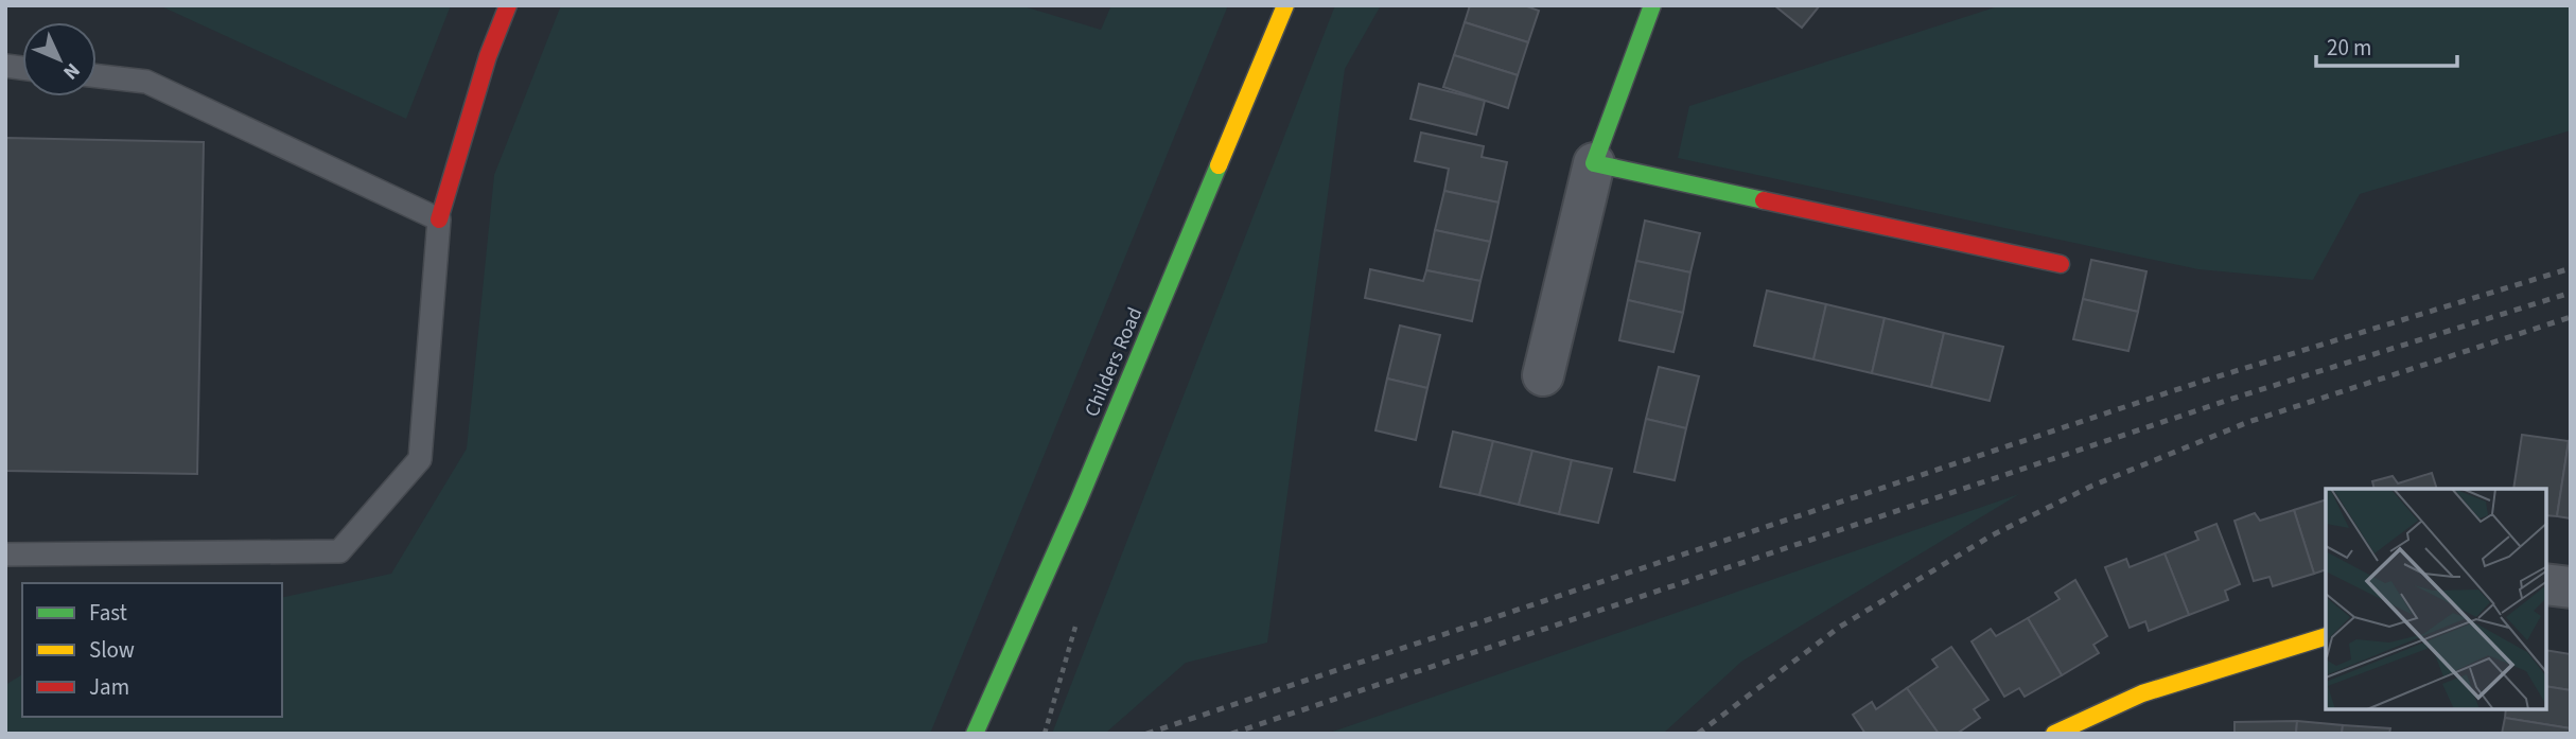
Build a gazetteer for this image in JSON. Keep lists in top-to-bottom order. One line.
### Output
{"streets":{"street":["Childers Road"]},"legend":["Fast","Slow","Jam"],"scale_bar":"20 m","north":"bottom right"}
